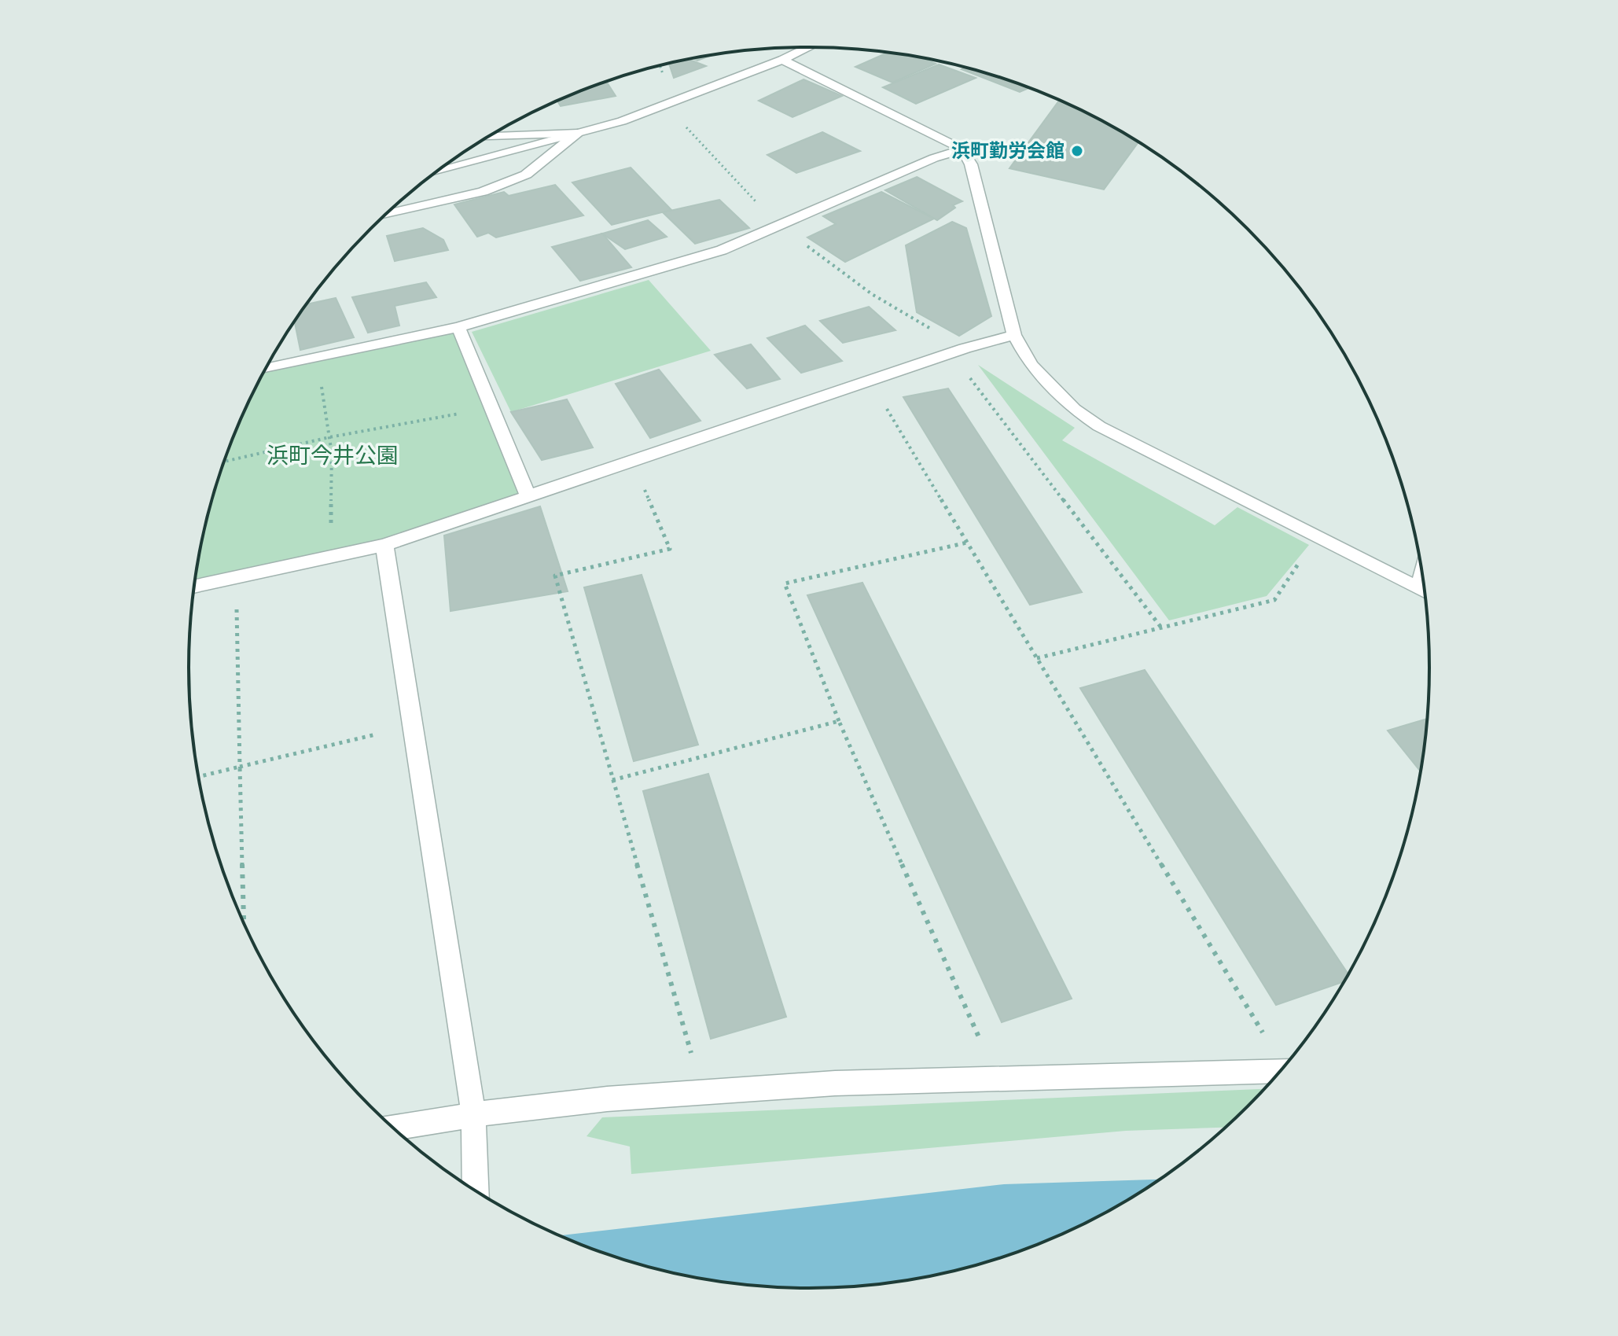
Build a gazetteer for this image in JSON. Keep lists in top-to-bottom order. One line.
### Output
{"parks":["浜町今井公園"],"places":["浜町勤労会館"]}
